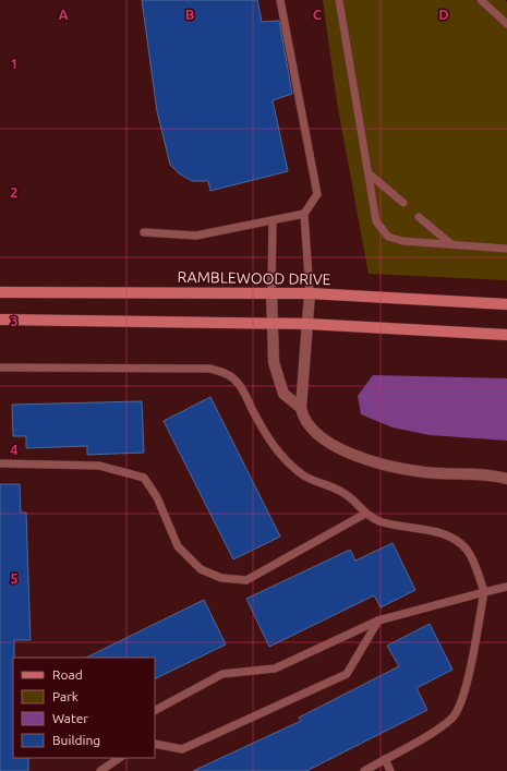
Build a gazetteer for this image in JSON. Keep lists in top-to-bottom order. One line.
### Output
{"streets":{"street":["RAMBLEWOOD DRIVE"]},"legend":["Road","Park","Water","Building"],"grid":{"columns":["A","B","C","D"],"rows":["1","2","3","4","5"]}}
